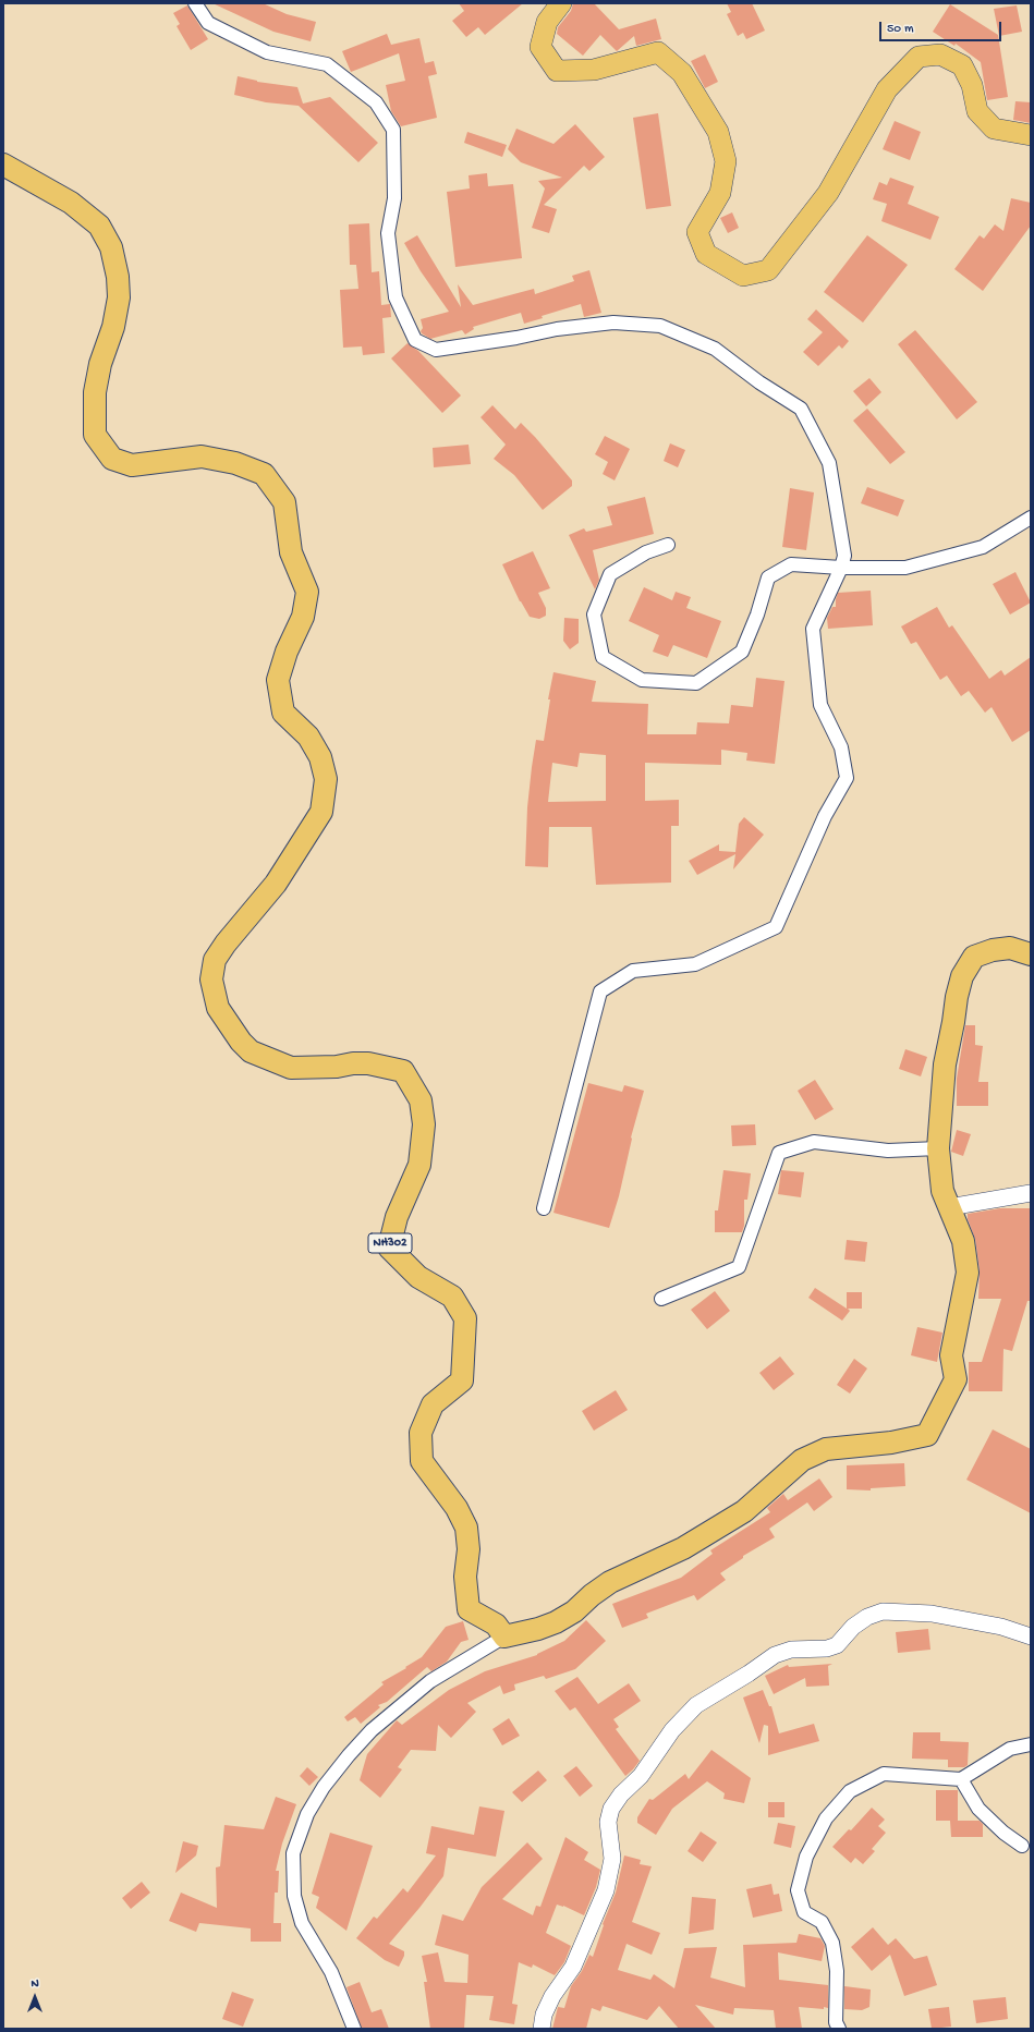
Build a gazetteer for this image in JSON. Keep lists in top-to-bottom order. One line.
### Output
{"streets":{"highway":["NH302"]},"scale_bar":"50 m","north":"top"}
